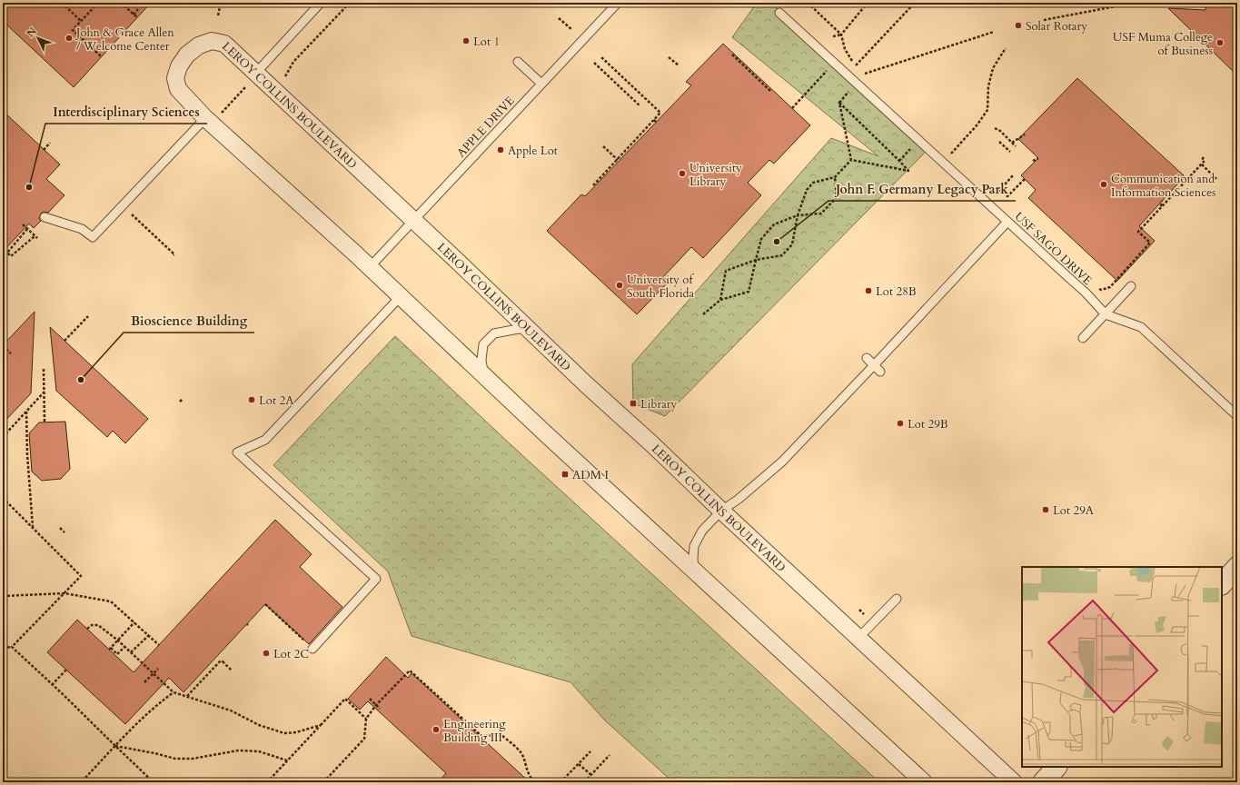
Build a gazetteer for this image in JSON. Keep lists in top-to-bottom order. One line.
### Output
{"streets":{"street":["LEROY COLLINS BOULEVARD"],"lane":["APPLE DRIVE","USF SAGO DRIVE"]},"crossings":[["LEROY COLLINS BOULEVARD","APPLE DRIVE"]],"places":{"other":["Solar Rotary","John & Grace Allen / Welcome Center","Lot 1","USF Muma College of Business","Apple Lot","University Library","Communication and Information Sciences","Interdisciplinary Sciences","John F. Germany Legacy Park","University of South Florida","Lot 28B","Bioscience Building","Lot 2A","Lot 29B","Lot 29A","Lot 2C","Engineering Building III"],"transit":["Library","ADM I"]},"north":"top left"}
